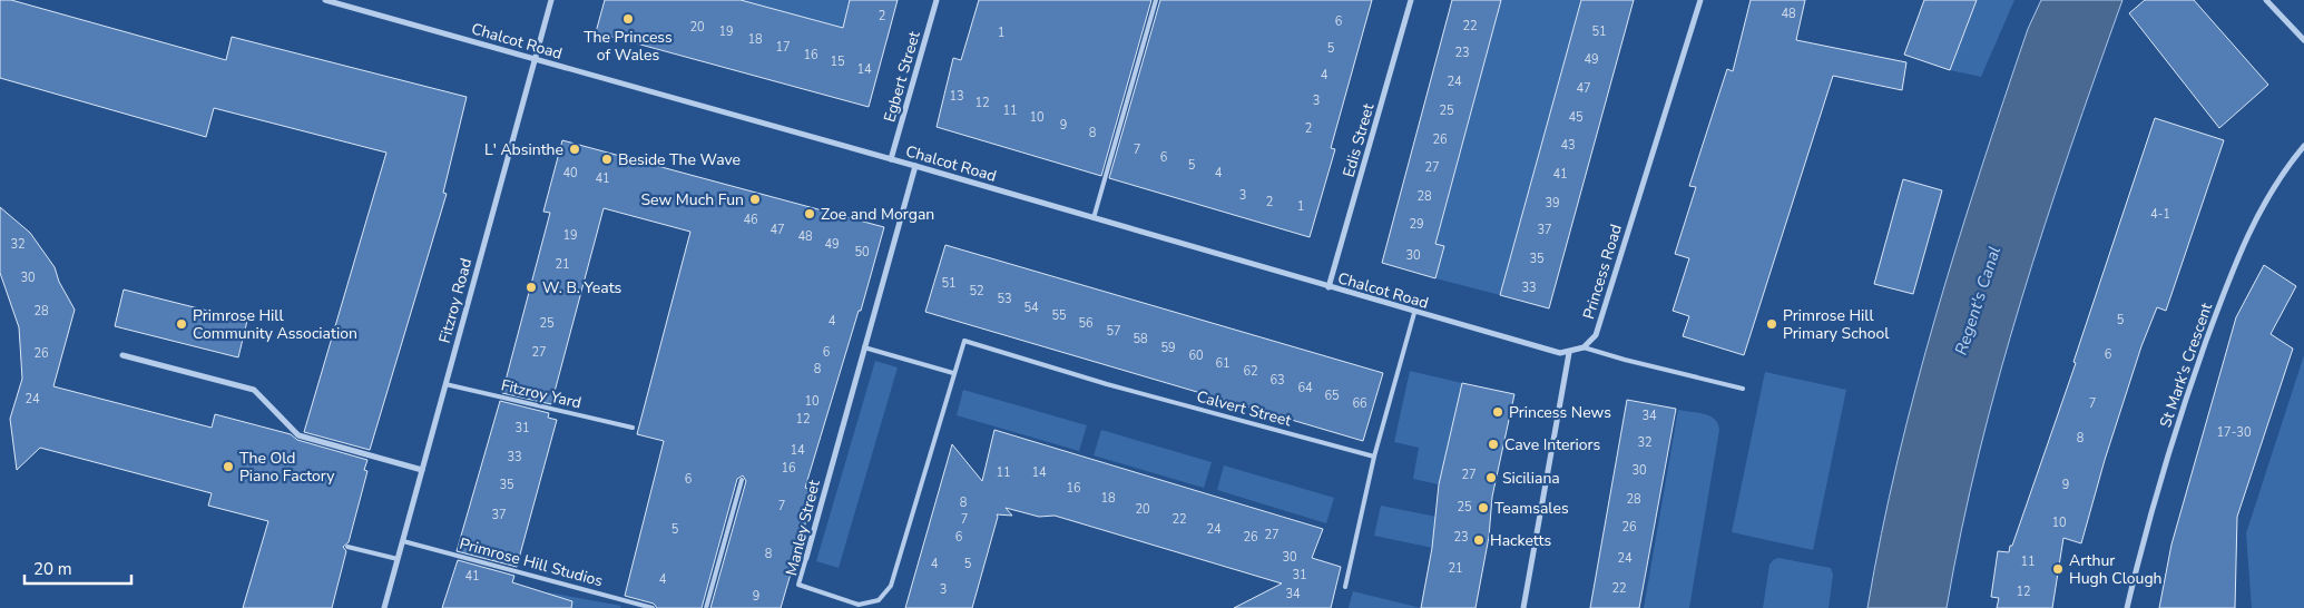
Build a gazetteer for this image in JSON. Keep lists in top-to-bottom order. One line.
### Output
{"streets":{"street":["Chalcot Road","Egbert Street","Edis Street","Princess Road","Fitzroy Road","St Mark's Crescent","Manley Street"],"lane":["Fitzroy Yard","Calvert Street","Primrose Hill Studios"]},"crossings":[["Chalcot Road","Egbert Street"],["Chalcot Road","Edis Street"],["Chalcot Road","Fitzroy Road"],["Chalcot Road","Manley Street"],["Fitzroy Road","Fitzroy Yard"],["Fitzroy Road","Primrose Hill Studios"],["Calvert Street","Manley Street"]],"water":["Regent's Canal"],"places":["The Princess of Wales","L' Absinthe","Beside The Wave","Sew Much Fun","Zoe and Morgan","W. B. Yeats","Primrose Hill Community Association","Primrose Hill Primary School","Princess News","Cave Interiors","The Old Piano Factory","Siciliana","Teamsales","Hacketts","Arthur Hugh Clough"],"house_numbers":["48","2","6","22","20","19","51","1","18","17","5","23","16","49","15","14","4","24","47","13","3","12","11","25","10","45","9","2","8","26","43","7","6","5","27","40","4","41","41","3","28","2","39","1","4-1","46","29","47","37","19","48","32","49","50","30","35","21","30","51","33","52","53","54","28","55","5","4","25","56","57","58","59","27","6","26","6","60","61","8","62","63","64","65","24","10","66","7","34","12","31","17-30","8","32","14","33","16","30","11","14","27","6","35","9","16","18","28","8","7","25","20","37","7","22","10","26","5","24","27","6","26","23","8","30","24","11","4","5","21","31","41","4","22","3","12","34","9"],"scale_bar":"20 m"}
